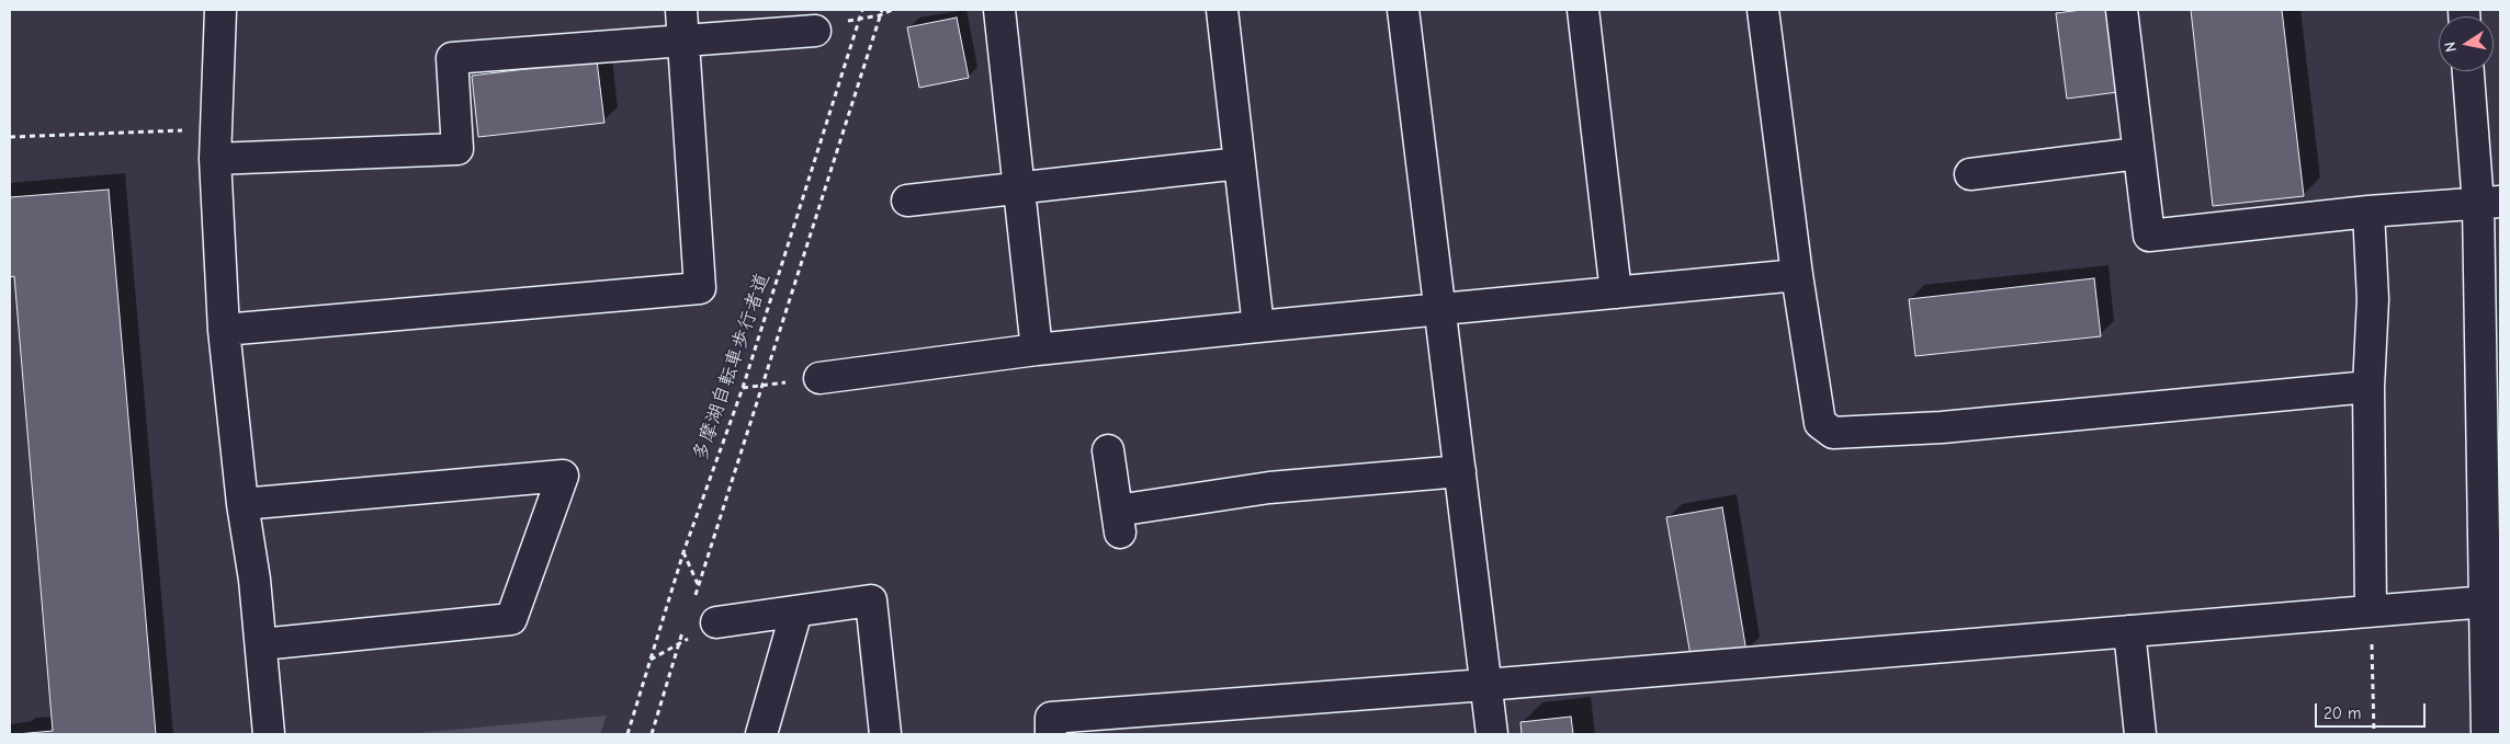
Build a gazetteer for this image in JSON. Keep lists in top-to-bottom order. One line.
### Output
{"streets":{"path":["多摩湖自転車歩行者道"]},"scale_bar":"20 m","north":"left"}
